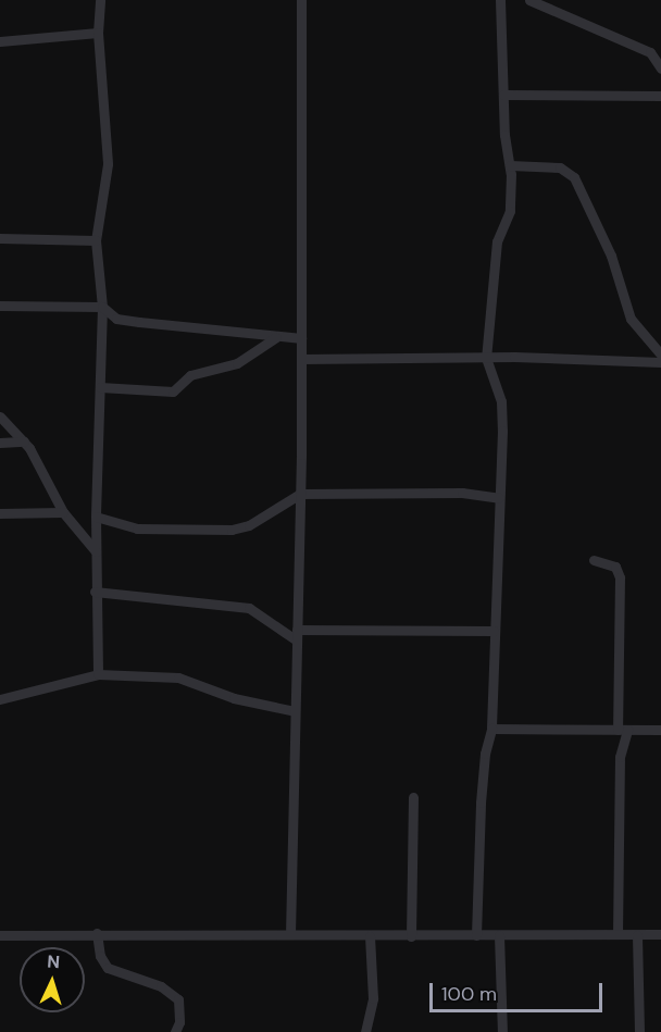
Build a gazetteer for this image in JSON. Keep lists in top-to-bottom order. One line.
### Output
{"scale_bar":"100 m","north":"top"}
